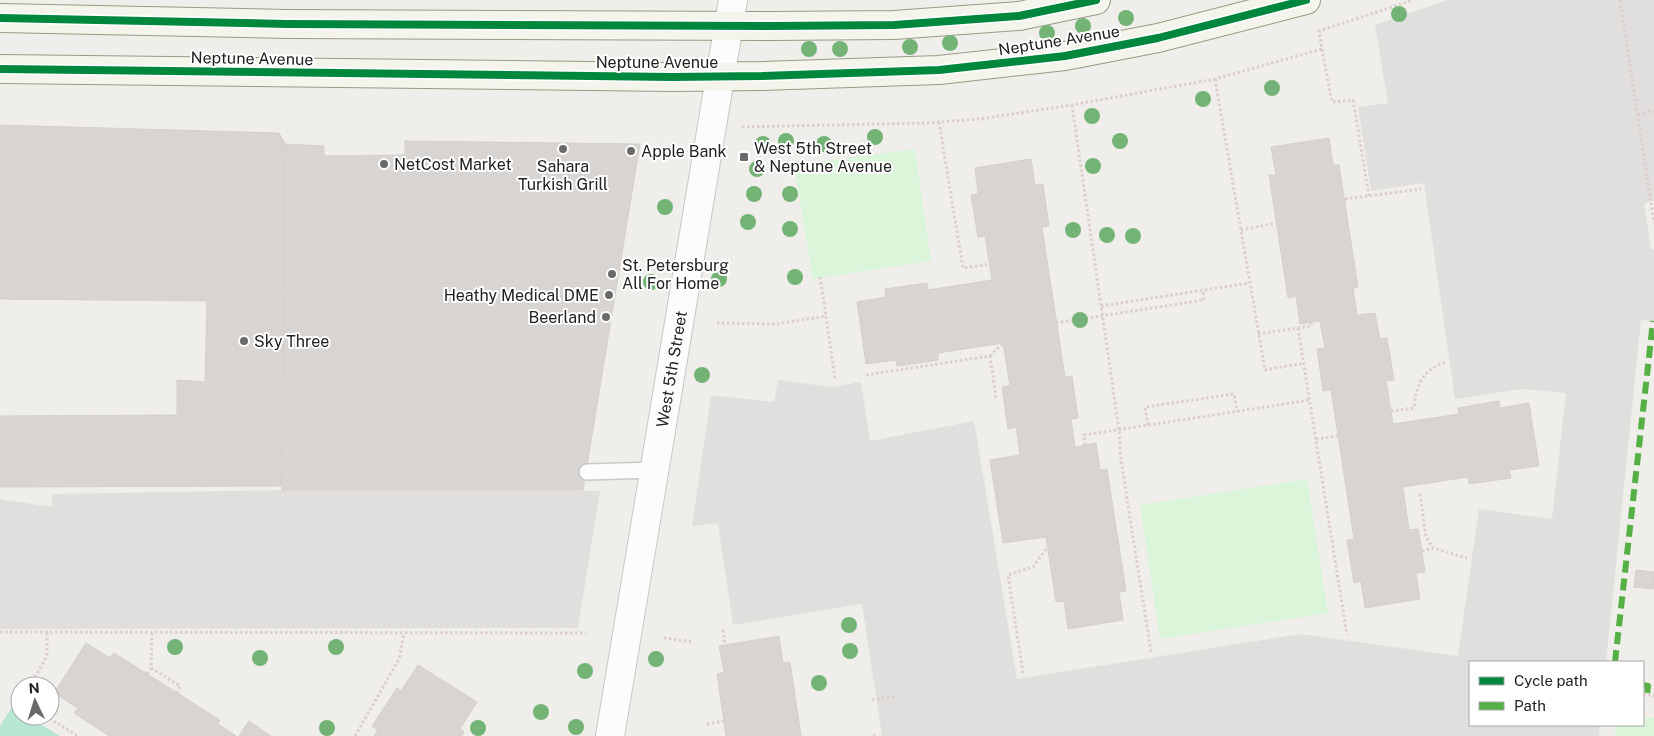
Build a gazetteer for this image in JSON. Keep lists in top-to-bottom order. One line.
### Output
{"streets":{"main road":["Neptune Avenue"],"street":["West 5th Street"]},"crossings":[["Neptune Avenue","West 5th Street"]],"places":{"other":["Sahara Turkish Grill","Apple Bank","NetCost Market","St. Petersburg All For Home","Heathy Medical DME","Beerland","Sky Three"],"transit":["West 5th Street & Neptune Avenue"]},"legend":["Cycle path","Path"],"north":"top"}
